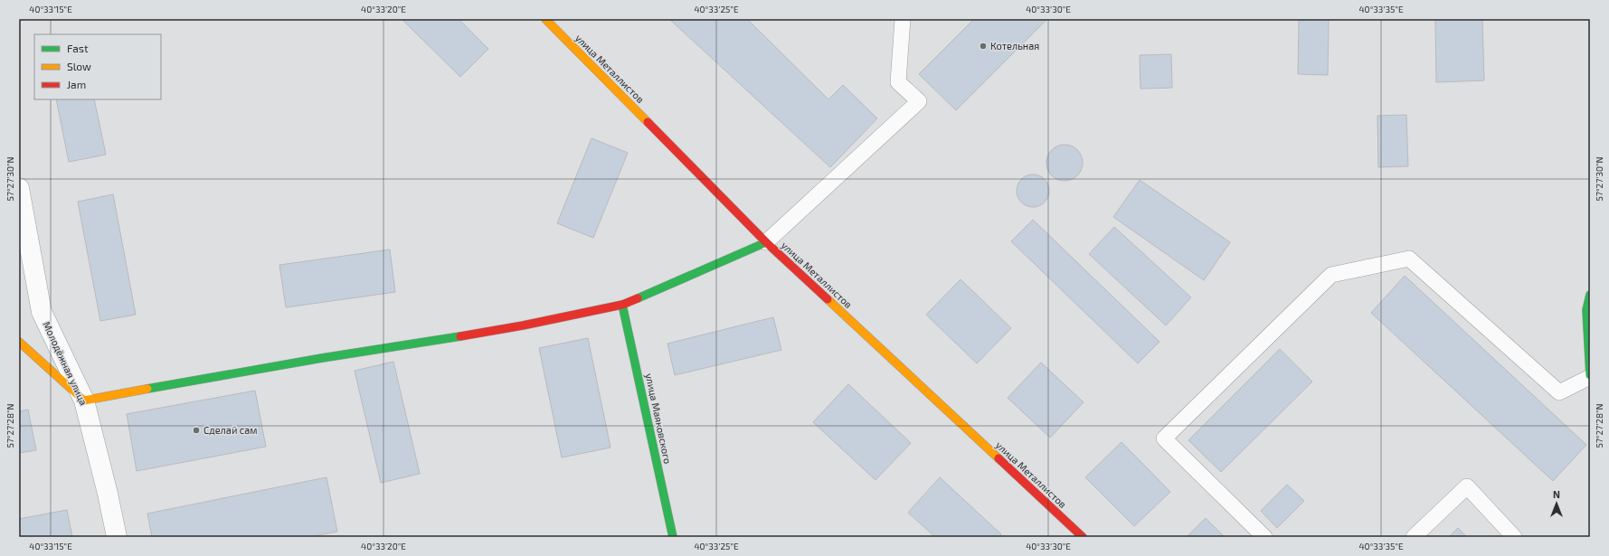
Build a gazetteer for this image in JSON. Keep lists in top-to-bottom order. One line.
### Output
{"streets":{"street":["улица Металлистов","Молодёжная улица","улица Маяковского"]},"places":["Котельная","Сделай сам"],"legend":["Fast","Slow","Jam"],"north":"top","coordinates":["40°33'15\"E","40°33'20\"E","40°33'25\"E","40°33'30\"E","40°33'35\"E","57°27'30\"N","57°27'28\"N"]}
